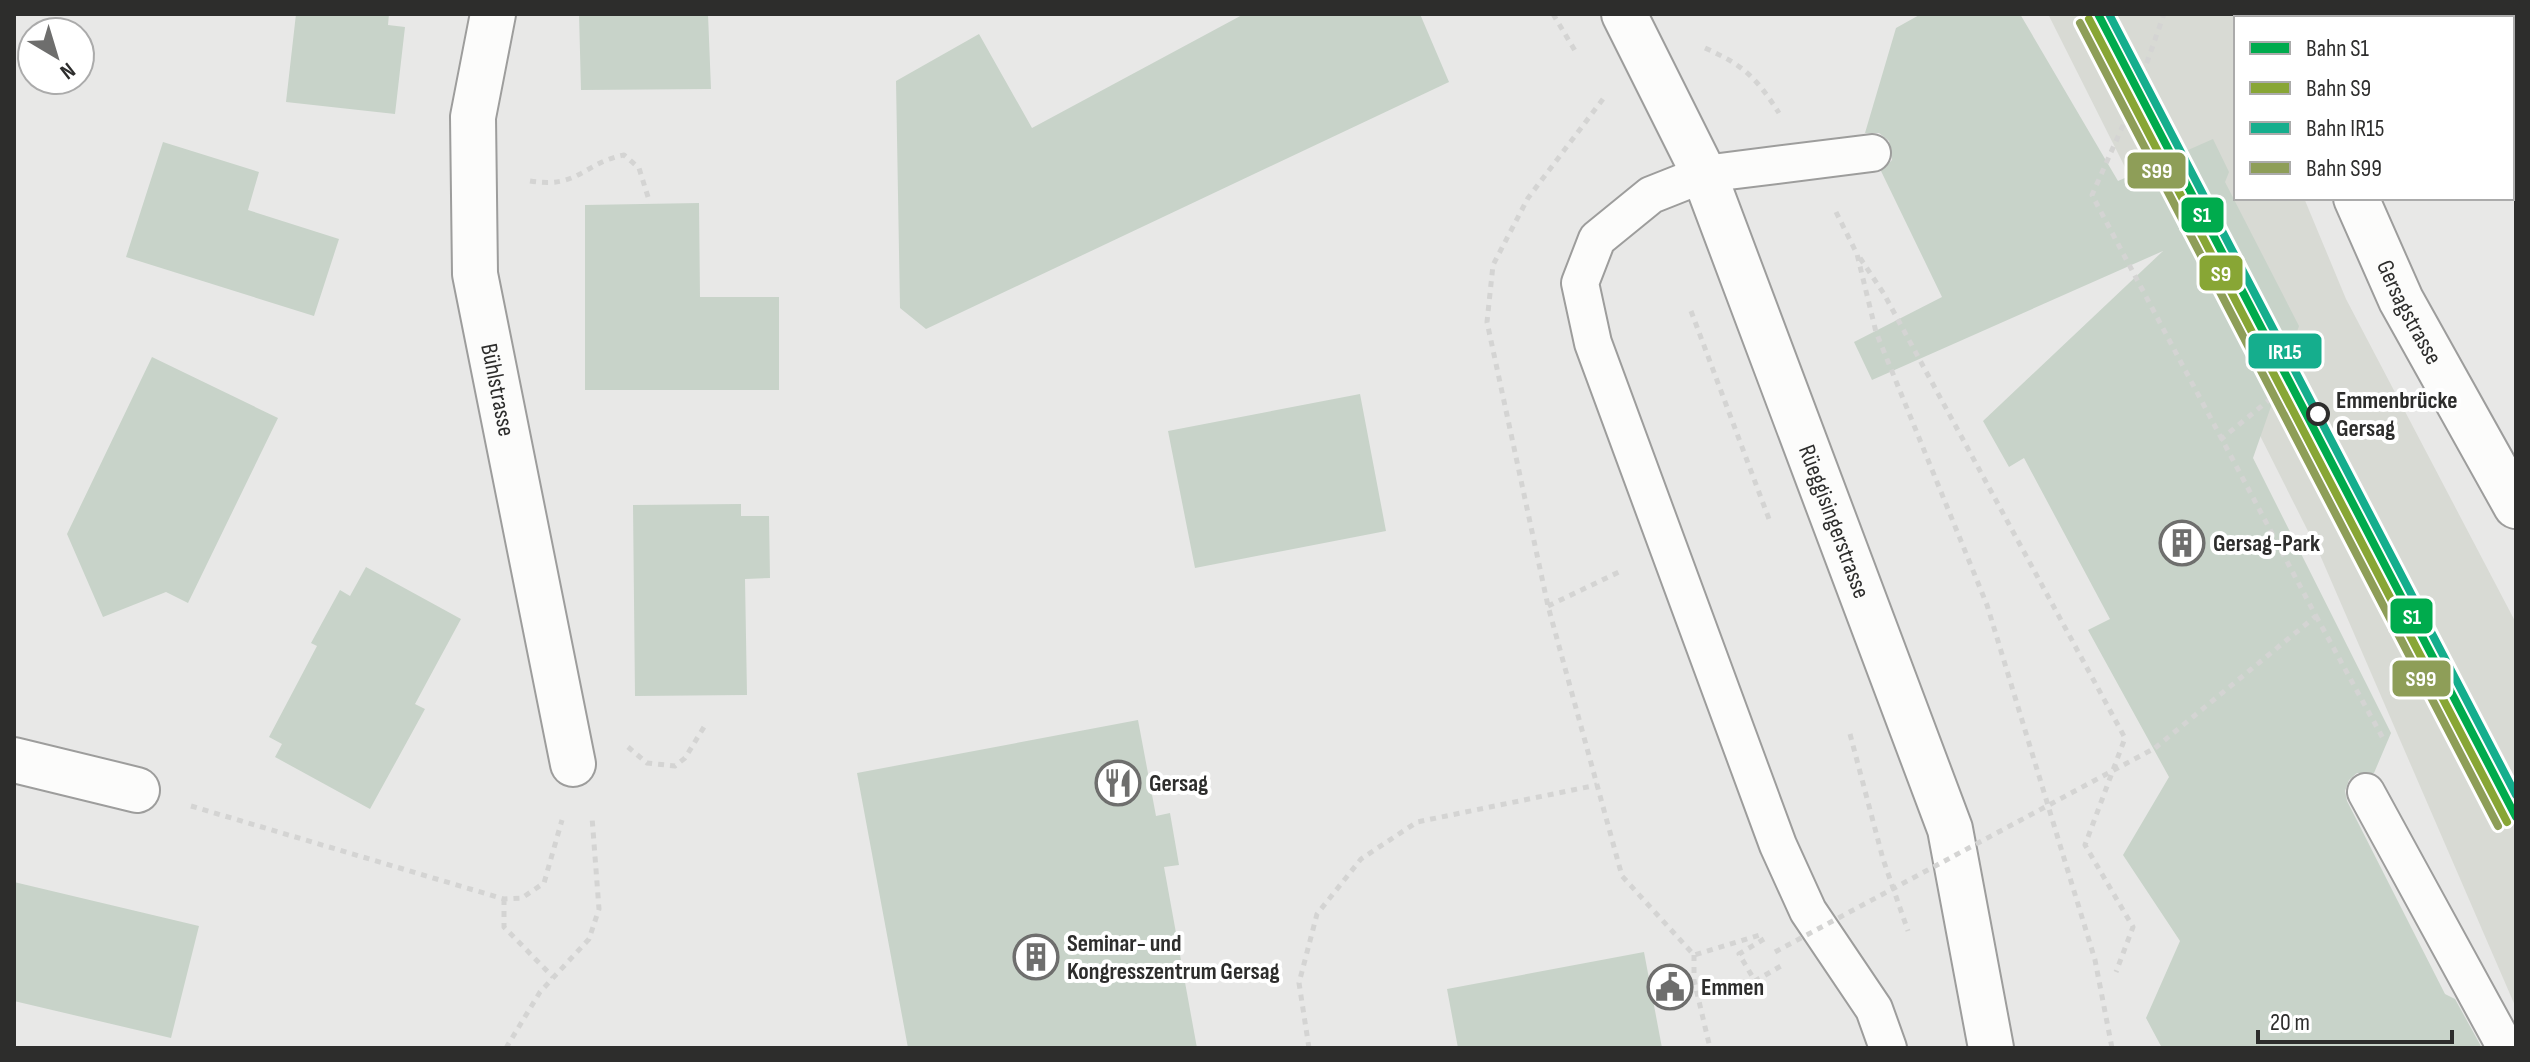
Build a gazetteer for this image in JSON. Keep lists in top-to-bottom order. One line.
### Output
{"streets":{"street":["Gersagstrasse","Bühlstrasse","Rüeggisingerstrasse"]},"places":{"other":["Emmenbrücke Gersag"],"building":["Gersag-Park","Seminar- und Kongresszentrum Gersag"],"restaurant":["Gersag"],"public building":["Emmen"]},"lines":["rail line S1","rail line IR15","rail line S9","rail line S99"],"legend":["Bahn S1","Bahn S9","Bahn IR15","Bahn S99"],"scale_bar":"20 m","north":"bottom right"}
